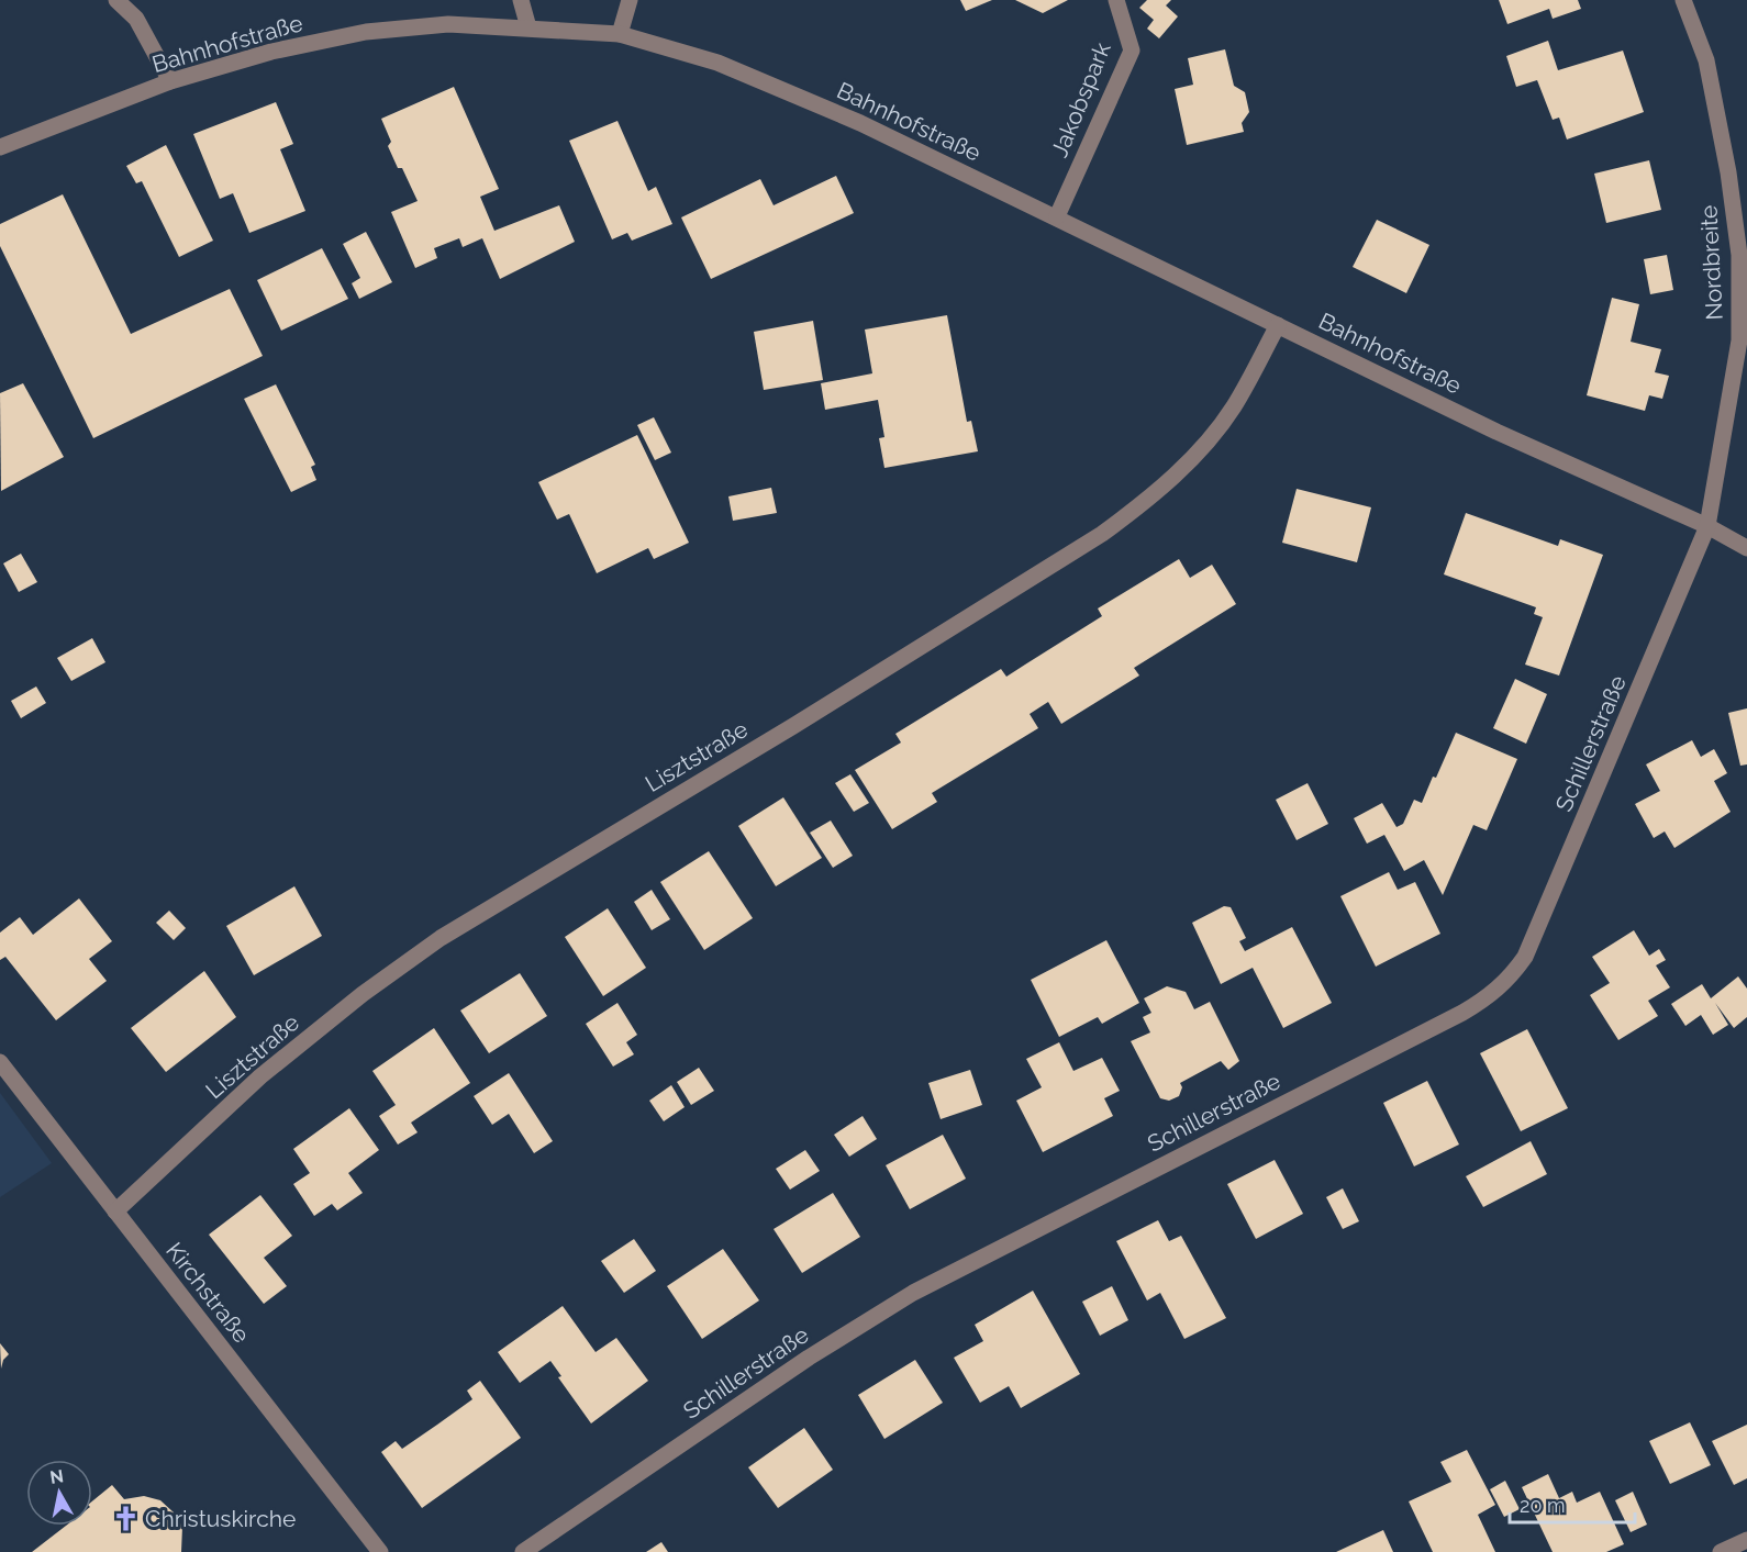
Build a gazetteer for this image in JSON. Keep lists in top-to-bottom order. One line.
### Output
{"streets":{"street":["Bahnhofstraße","Jakobspark","Nordbreite","Schillerstraße","Lisztstraße","Kirchstraße"]},"crossings":[["Bahnhofstraße","Jakobspark"],["Bahnhofstraße","Nordbreite"],["Bahnhofstraße","Schillerstraße"],["Bahnhofstraße","Lisztstraße"],["Nordbreite","Schillerstraße"],["Lisztstraße","Kirchstraße"]],"places":{"church":["Christuskirche"]},"scale_bar":"20 m","north":"top"}
